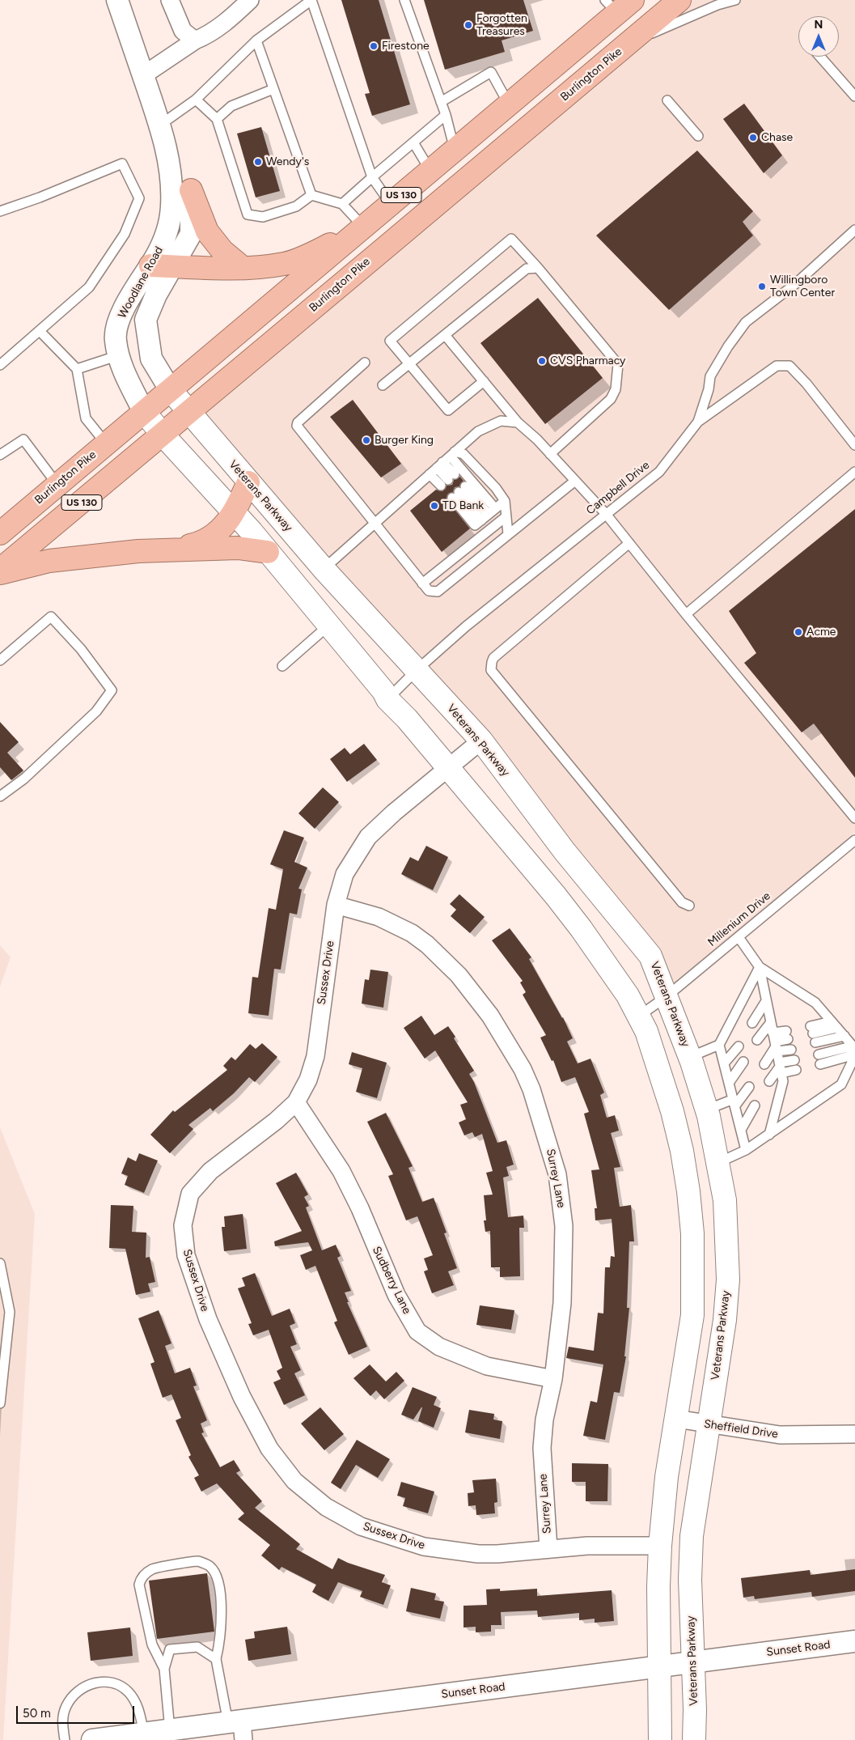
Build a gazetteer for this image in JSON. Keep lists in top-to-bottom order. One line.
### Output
{"streets":{"highway":["Burlington Pike","US 130"],"main road":["Veterans Parkway"],"street":["Woodlane Road","Sussex Drive","Surrey Lane","Sudberry Lane","Sheffield Drive","Sunset Road"],"lane":["Campbell Drive","Millenium Drive"]},"crossings":[["Burlington Pike","Woodlane Road"],["Burlington Pike","Veterans Parkway"],["Woodlane Road","Veterans Parkway"],["Campbell Drive","Veterans Parkway"],["Veterans Parkway","Millenium Drive"],["Veterans Parkway","Sussex Drive"],["Veterans Parkway","Sheffield Drive"],["Veterans Parkway","Sunset Road"],["Sussex Drive","Surrey Lane"],["Sussex Drive","Sudberry Lane"],["Surrey Lane","Sudberry Lane"]],"places":["Forgotten Treasures","Firestone","Chase","Wendy's","Willingboro Town Center","CVS Pharmacy","Burger King","TD Bank","Acme"],"scale_bar":"50 m","north":"top"}
